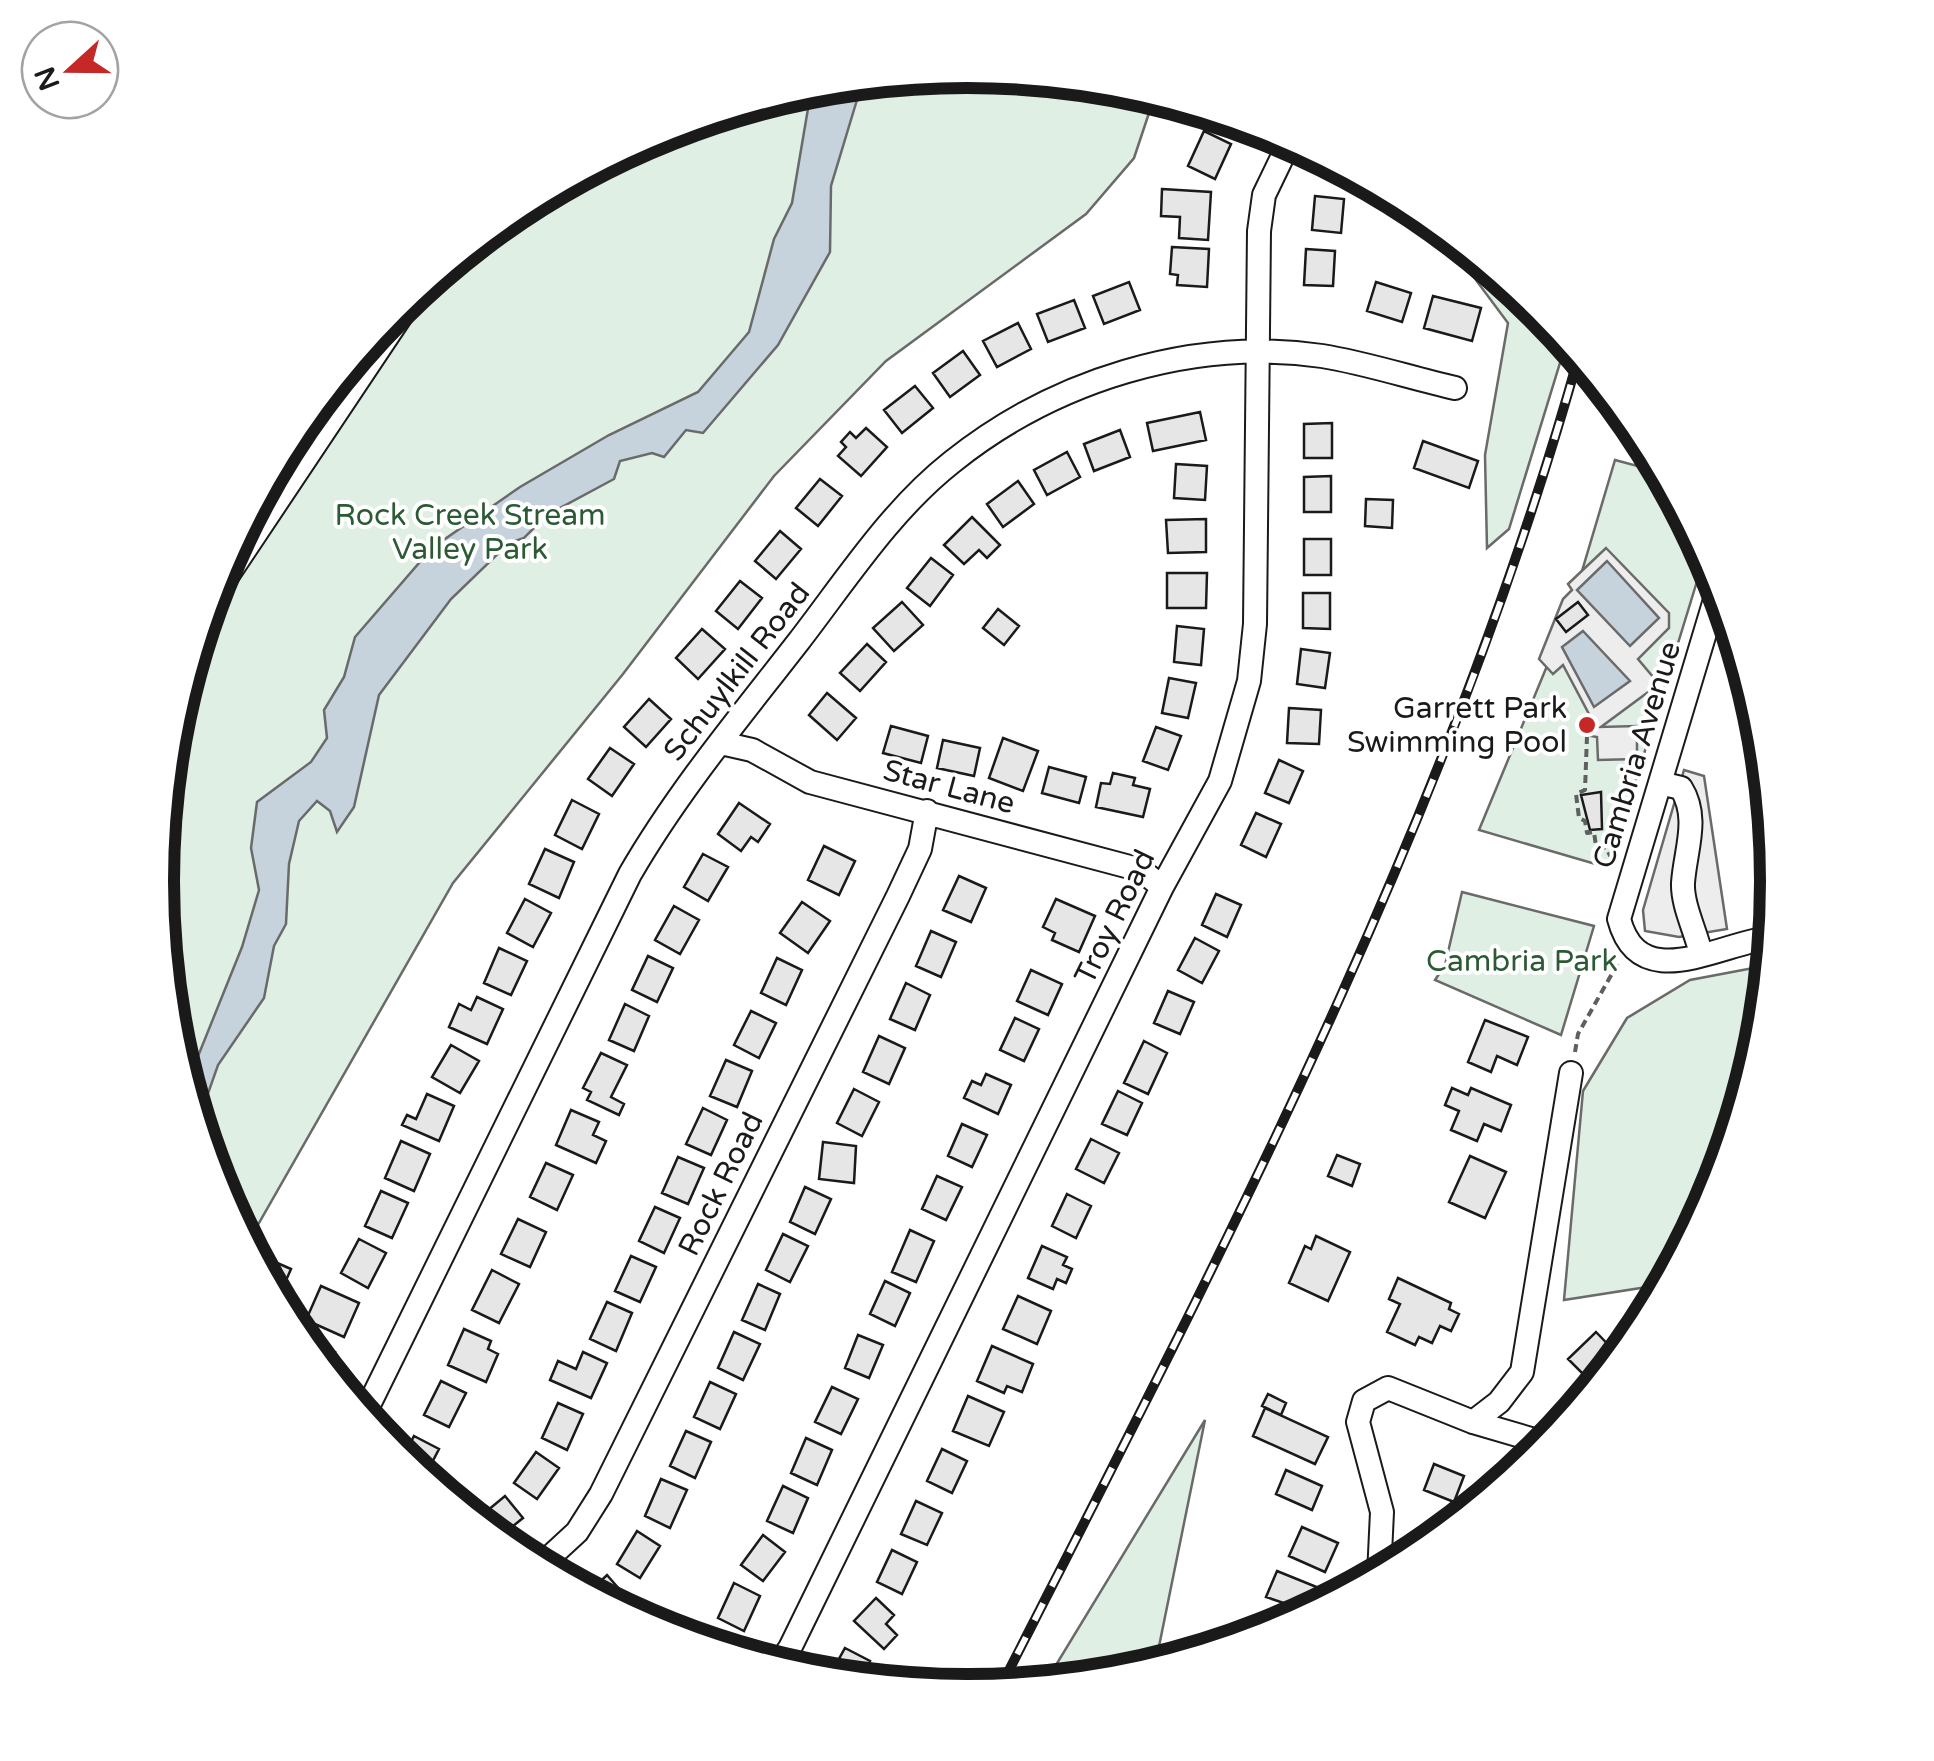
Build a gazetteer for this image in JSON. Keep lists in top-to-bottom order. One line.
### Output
{"streets":{"street":["Schuylkill Road","Cambria Avenue","Star Lane","Troy Road","Rock Road"]},"crossings":[["Schuylkill Road","Star Lane"],["Schuylkill Road","Troy Road"],["Star Lane","Troy Road"],["Star Lane","Rock Road"]],"parks":["Rock Creek Stream Valley Park","Cambria Park"],"places":["Garrett Park Swimming Pool"],"north":"left"}
